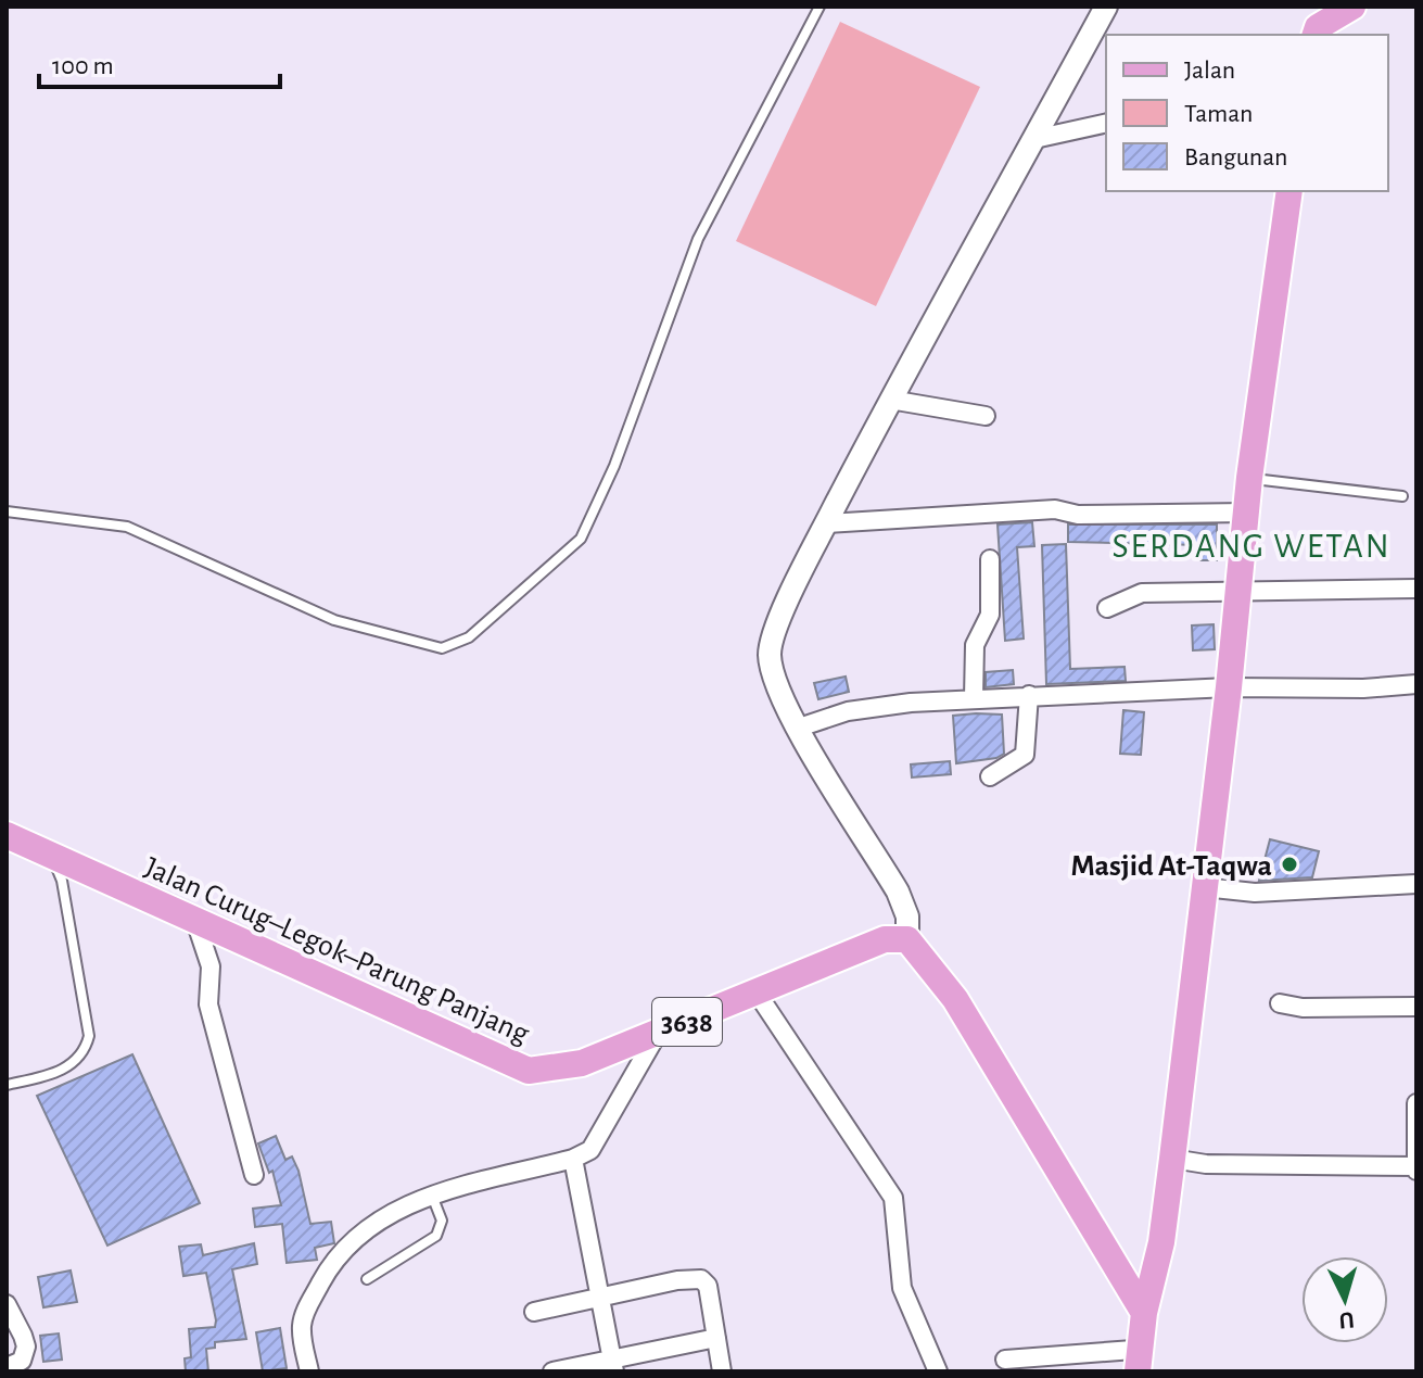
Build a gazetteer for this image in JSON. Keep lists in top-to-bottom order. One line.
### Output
{"streets":{"main road":["Jalan Curug–Legok–Parung Panjang","3638"]},"districts":["SERDANG WETAN"],"places":["Masjid At-Taqwa"],"legend":["Jalan","Taman","Bangunan"],"scale_bar":"100 m","north":"bottom"}
